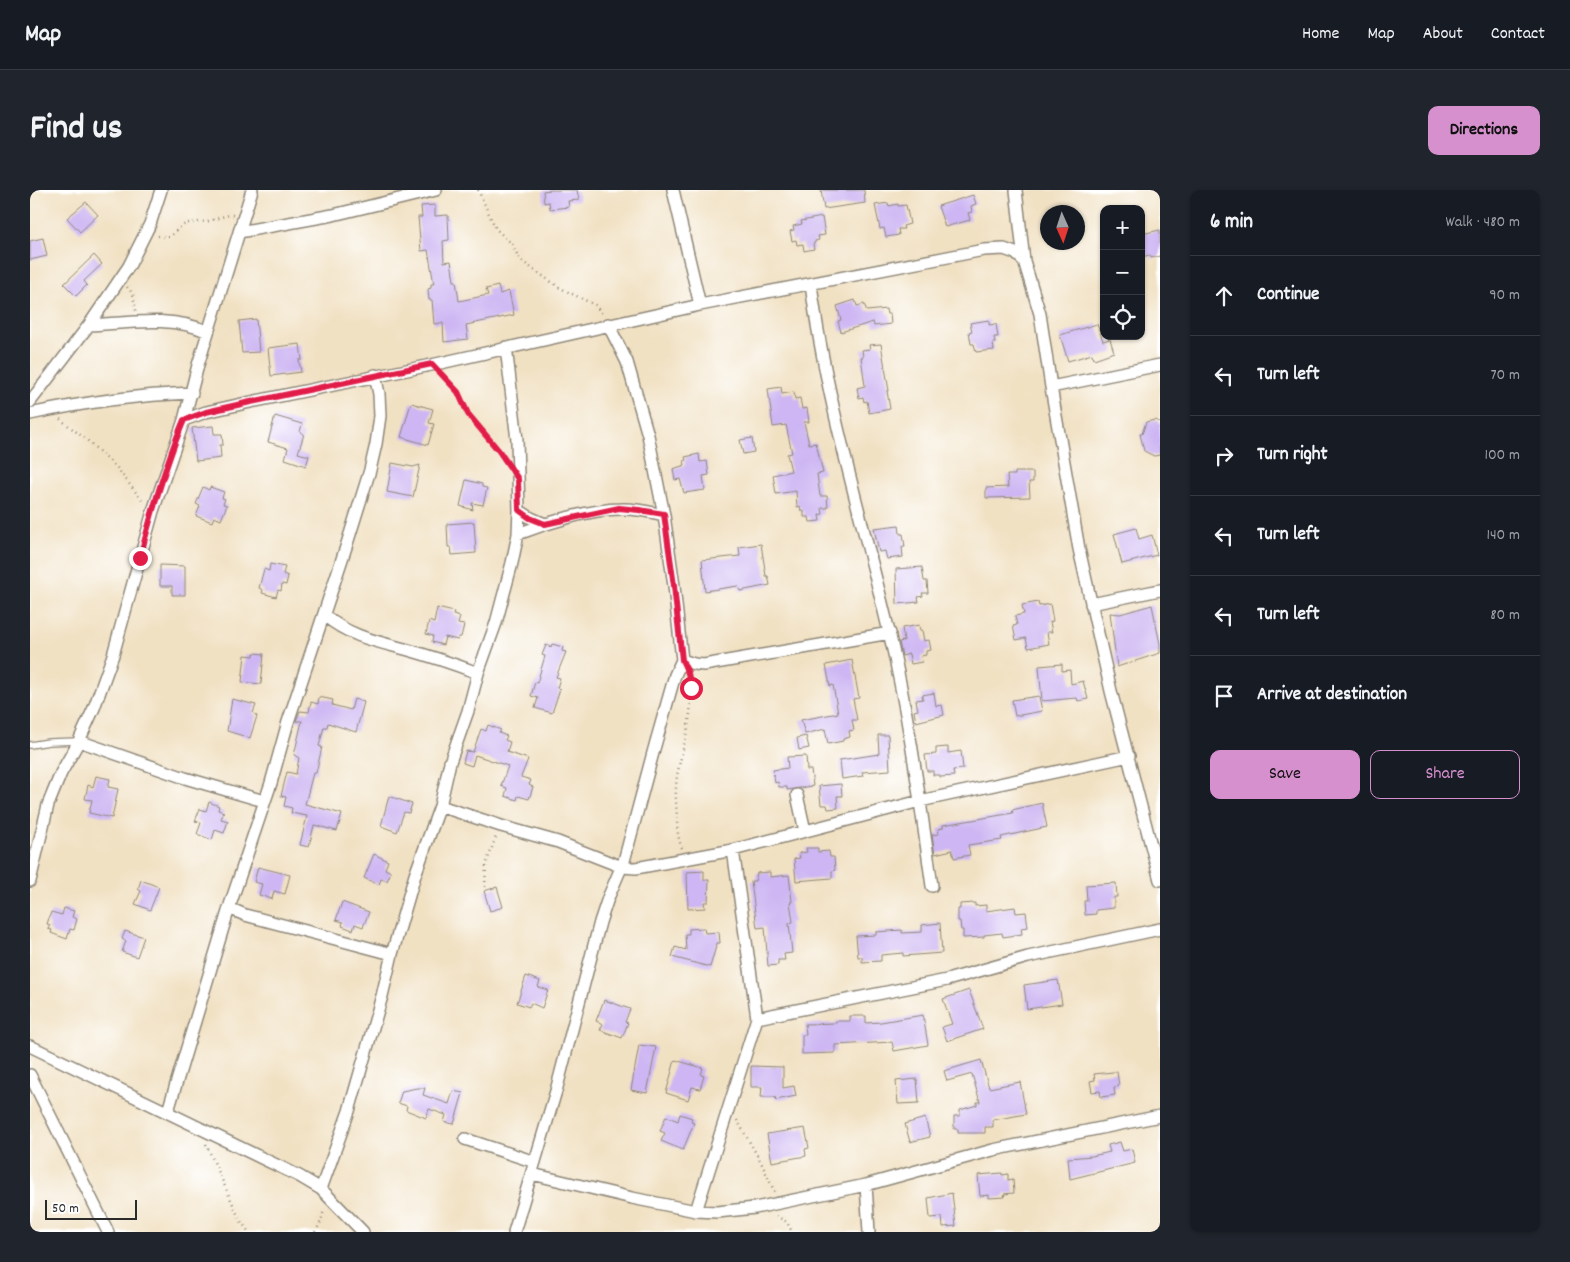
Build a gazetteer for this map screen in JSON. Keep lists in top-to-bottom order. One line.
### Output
{"scale_bar":"50 m","north":"bottom","page":{"header":"Map","nav":["Home","Map","About","Contact"],"title":"Find us","buttons":["Directions",["Save","Share"]],"heading":["6 min","Walk · 480 m"],"map_buttons":["+","−"],"list":[["Continue","90 m"],["Turn left","70 m"],["Turn right","100 m"],["Turn left","140 m"],["Turn left","80 m"],"Arrive at destination"],"scale":"50 m"}}
